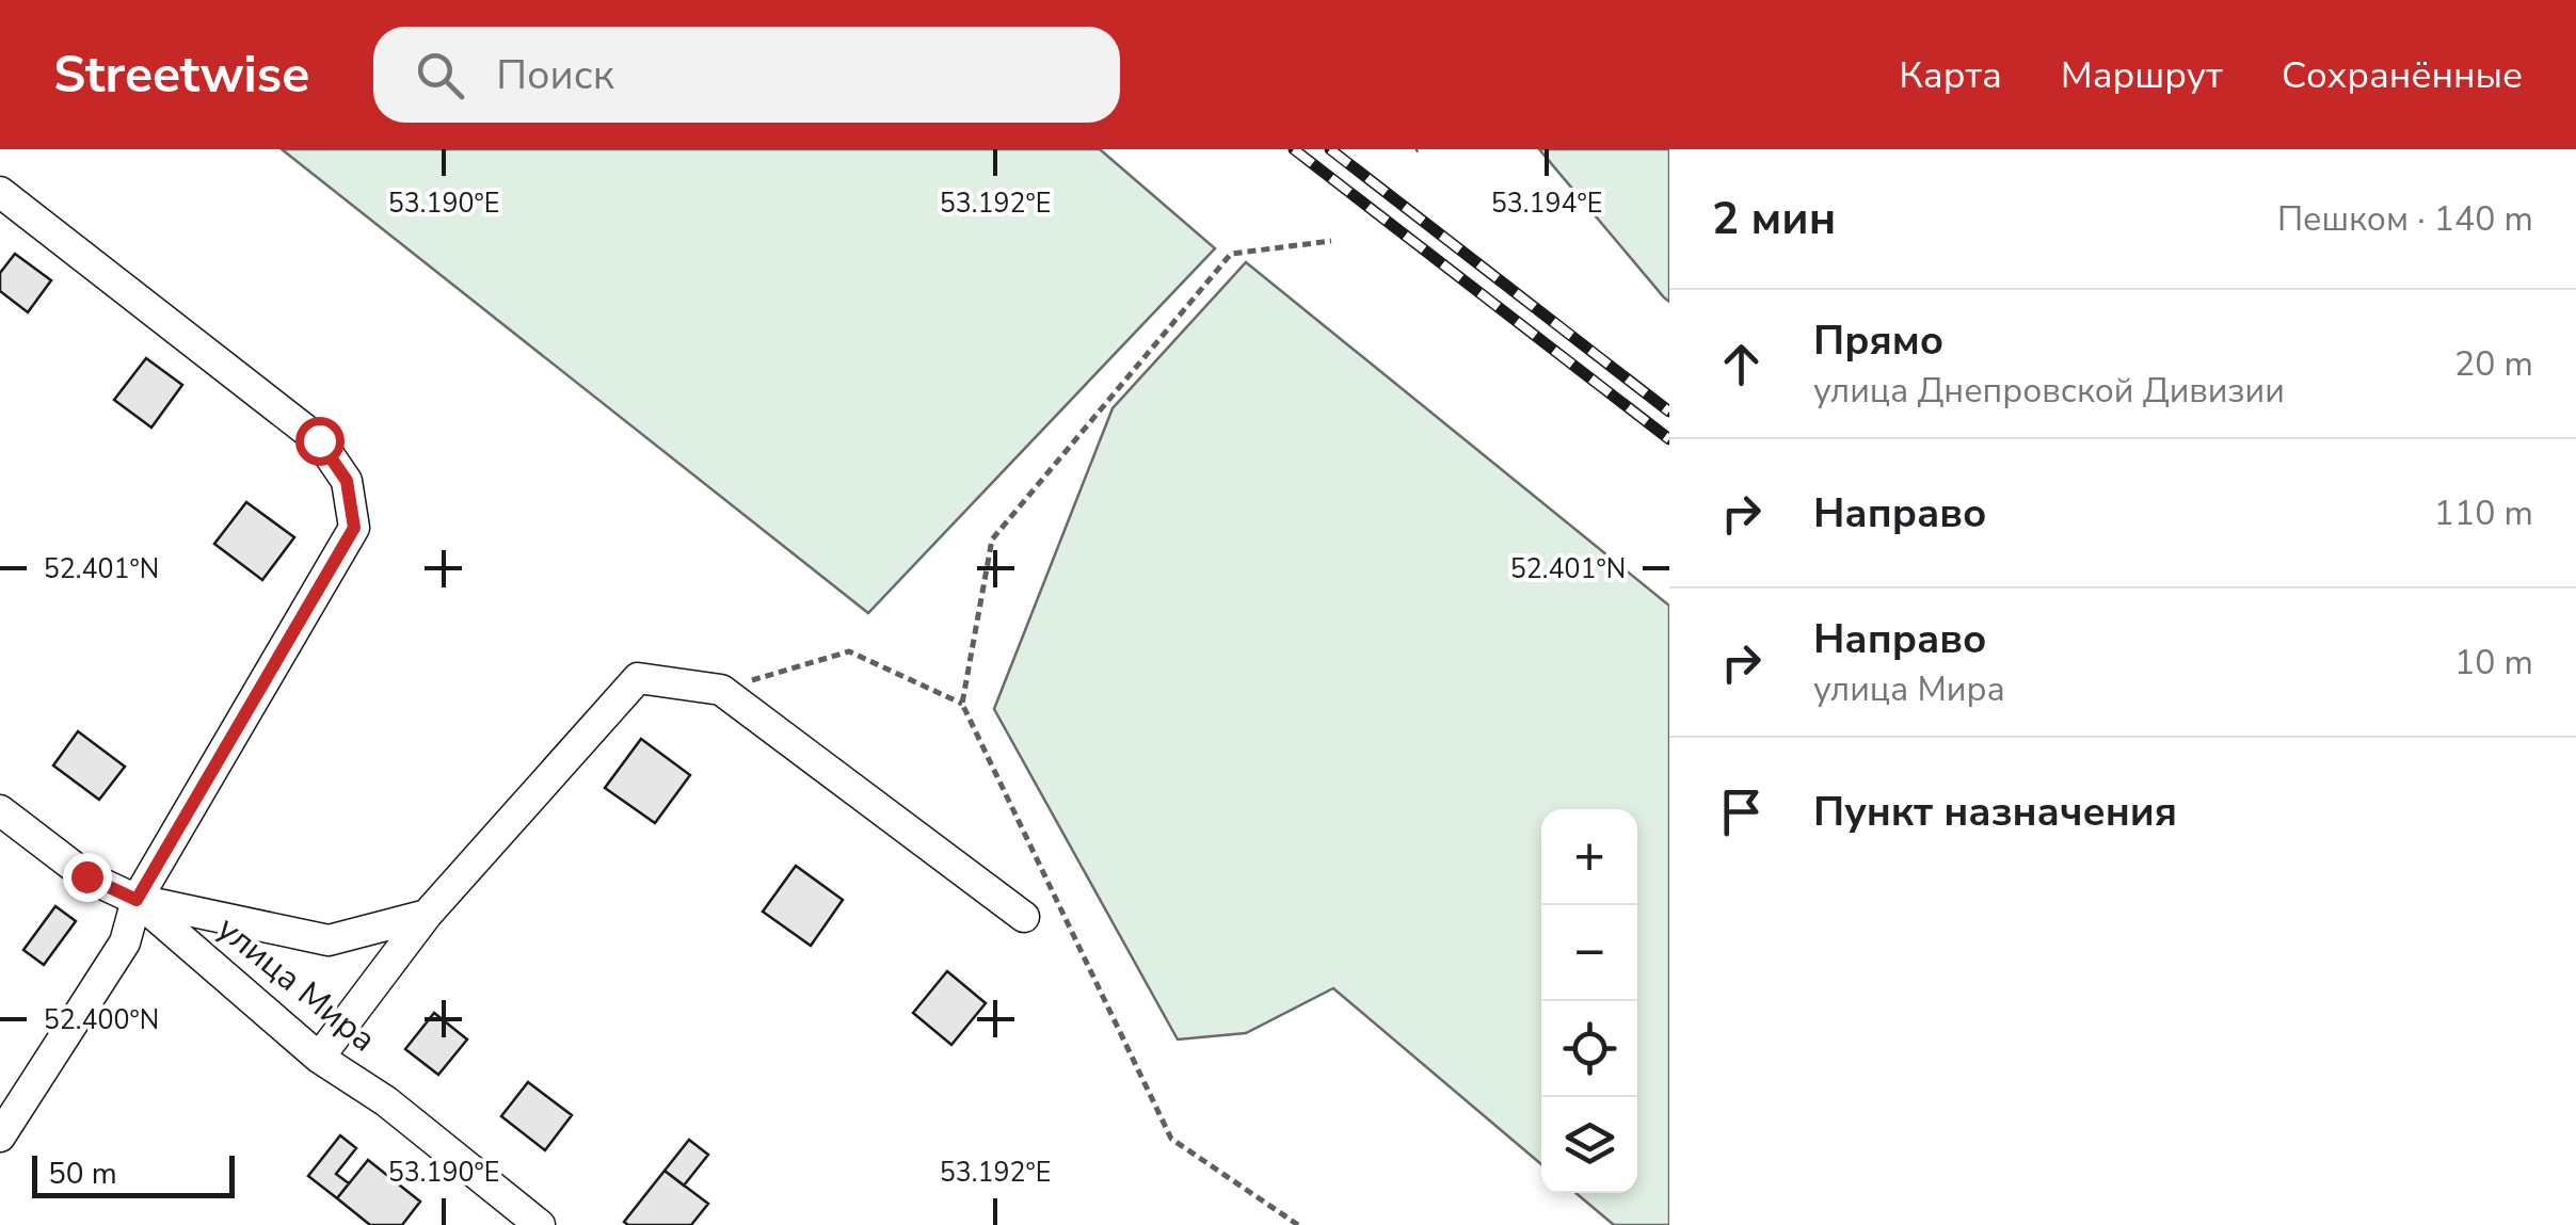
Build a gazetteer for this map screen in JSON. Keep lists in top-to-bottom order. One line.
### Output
{"streets":{"street":["улица Мира"]},"scale_bar":"50 m","page":{"header":"Streetwise","search":"Поиск","nav":["Карта","Маршрут","Сохранённые"],"heading":["2 мин","Пешком · 140 m"],"list":[["Прямо","улица Днепровской Дивизии","20 m"],["Направо","110 m"],["Направо","улица Мира","10 m"],"Пункт назначения"],"map_buttons":["+","−"],"scale":"50 m"},"coordinates":["53.190°E","53.192°E","53.194°E","52.401°N","52.400°N"]}
